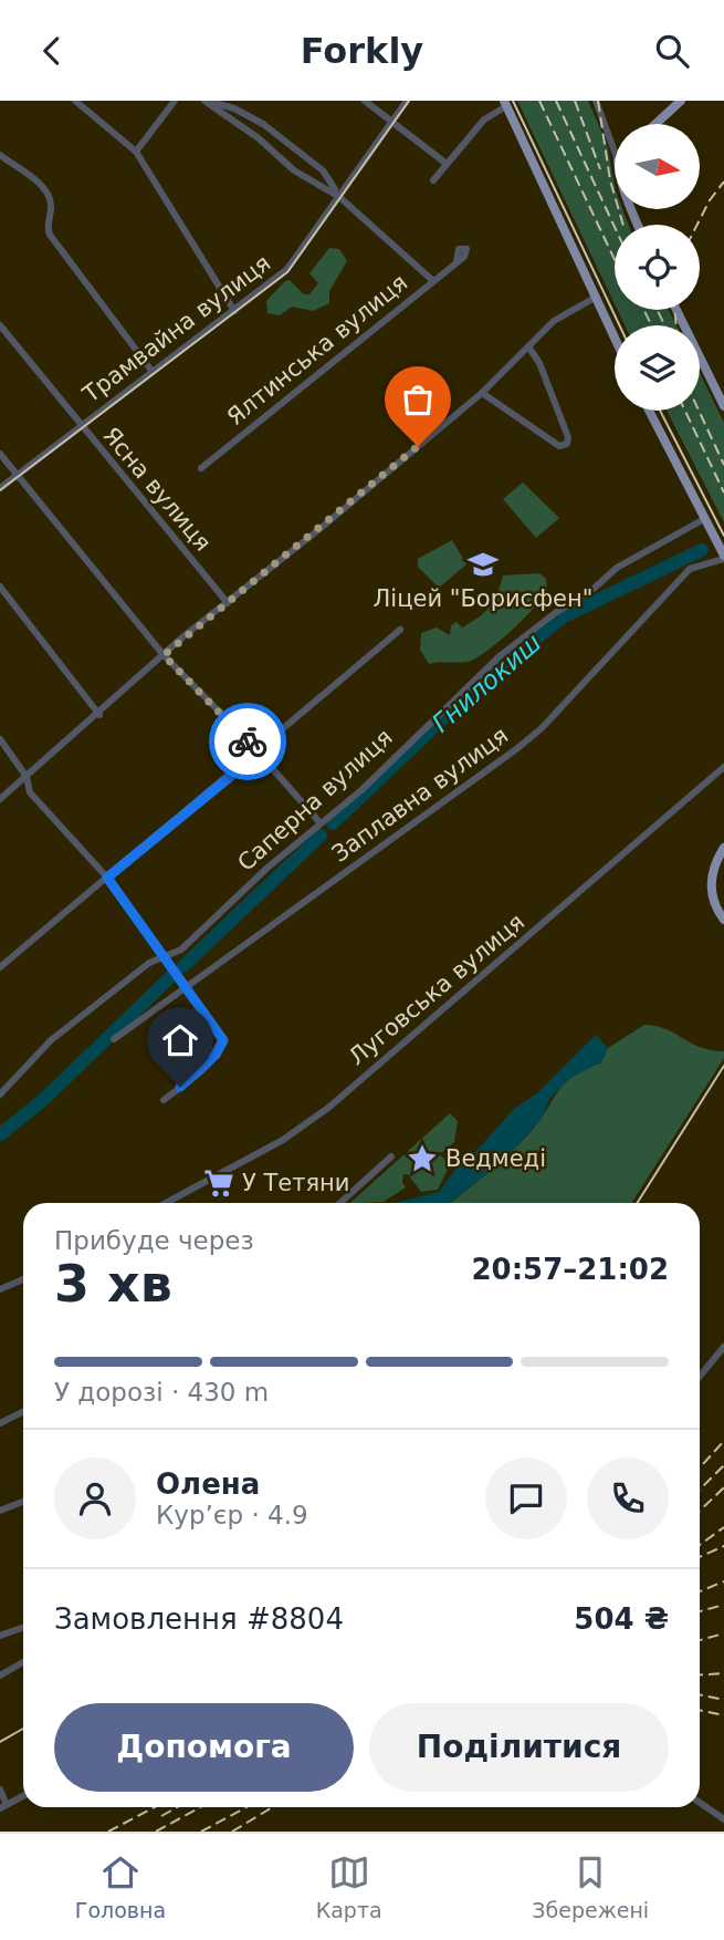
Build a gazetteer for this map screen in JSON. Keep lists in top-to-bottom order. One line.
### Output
{"streets":{"street":["Трамвайна вулиця","Ялтинська вулиця","Ясна вулиця","Заплавна вулиця","Саперна вулиця","Луговська вулиця"]},"crossings":[["Трамвайна вулиця","Ясна вулиця"]],"water":["Гнилокиш"],"places":{"school or university":["Ліцей \"Борисфен\""],"place":["Ведмеді"],"supermarket":["У Тетяни"]},"north":"right","page":{"header":"Forkly","heading":["3 хв","Прибуде через","20:57–21:02"],"panel":["Олена","Кур’єр · 4.9","Замовлення #8804","504 ₴"],"bar":"У дорозі · 430 m","buttons":["Допомога","Поділитися"],"tabs":["Головна","Карта","Збережені"]}}
